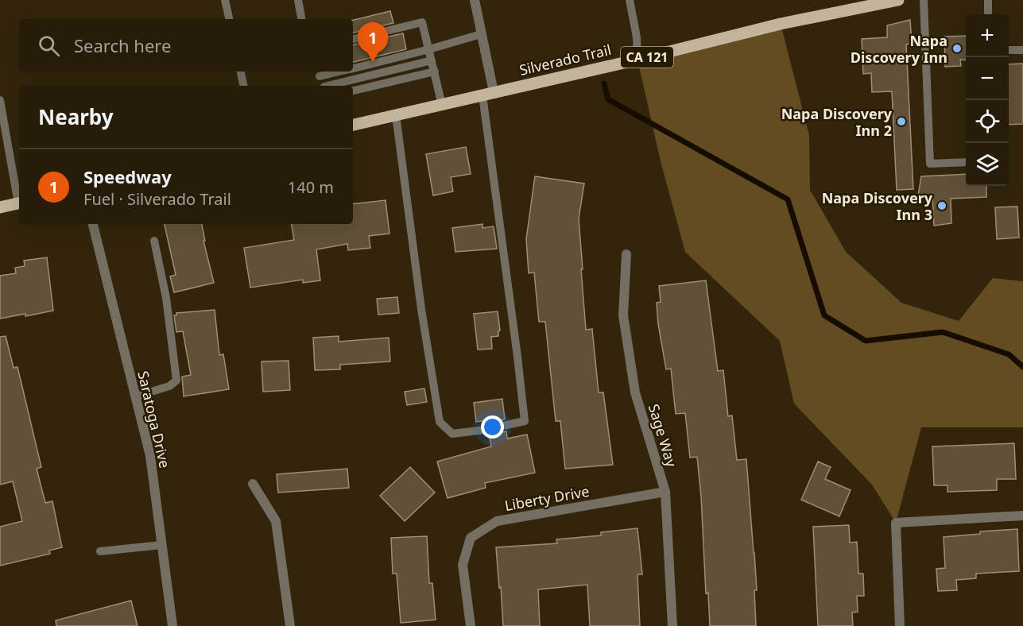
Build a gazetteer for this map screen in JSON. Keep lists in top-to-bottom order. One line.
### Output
{"streets":{"main road":["CA 121","Silverado Trail"],"street":["Saratoga Drive","Sage Way","Liberty Drive"]},"crossings":[["Sage Way","Liberty Drive"]],"places":["Napa Discovery Inn","Napa Discovery Inn 2","Napa Discovery Inn 3"],"page":{"map_buttons":["+","−"],"search":"Search here","pins":"1","heading":"Nearby","list":[{"mark":"1","name":"Speedway","note":"Fuel · Silverado Trail","value":"140 m"}]}}
